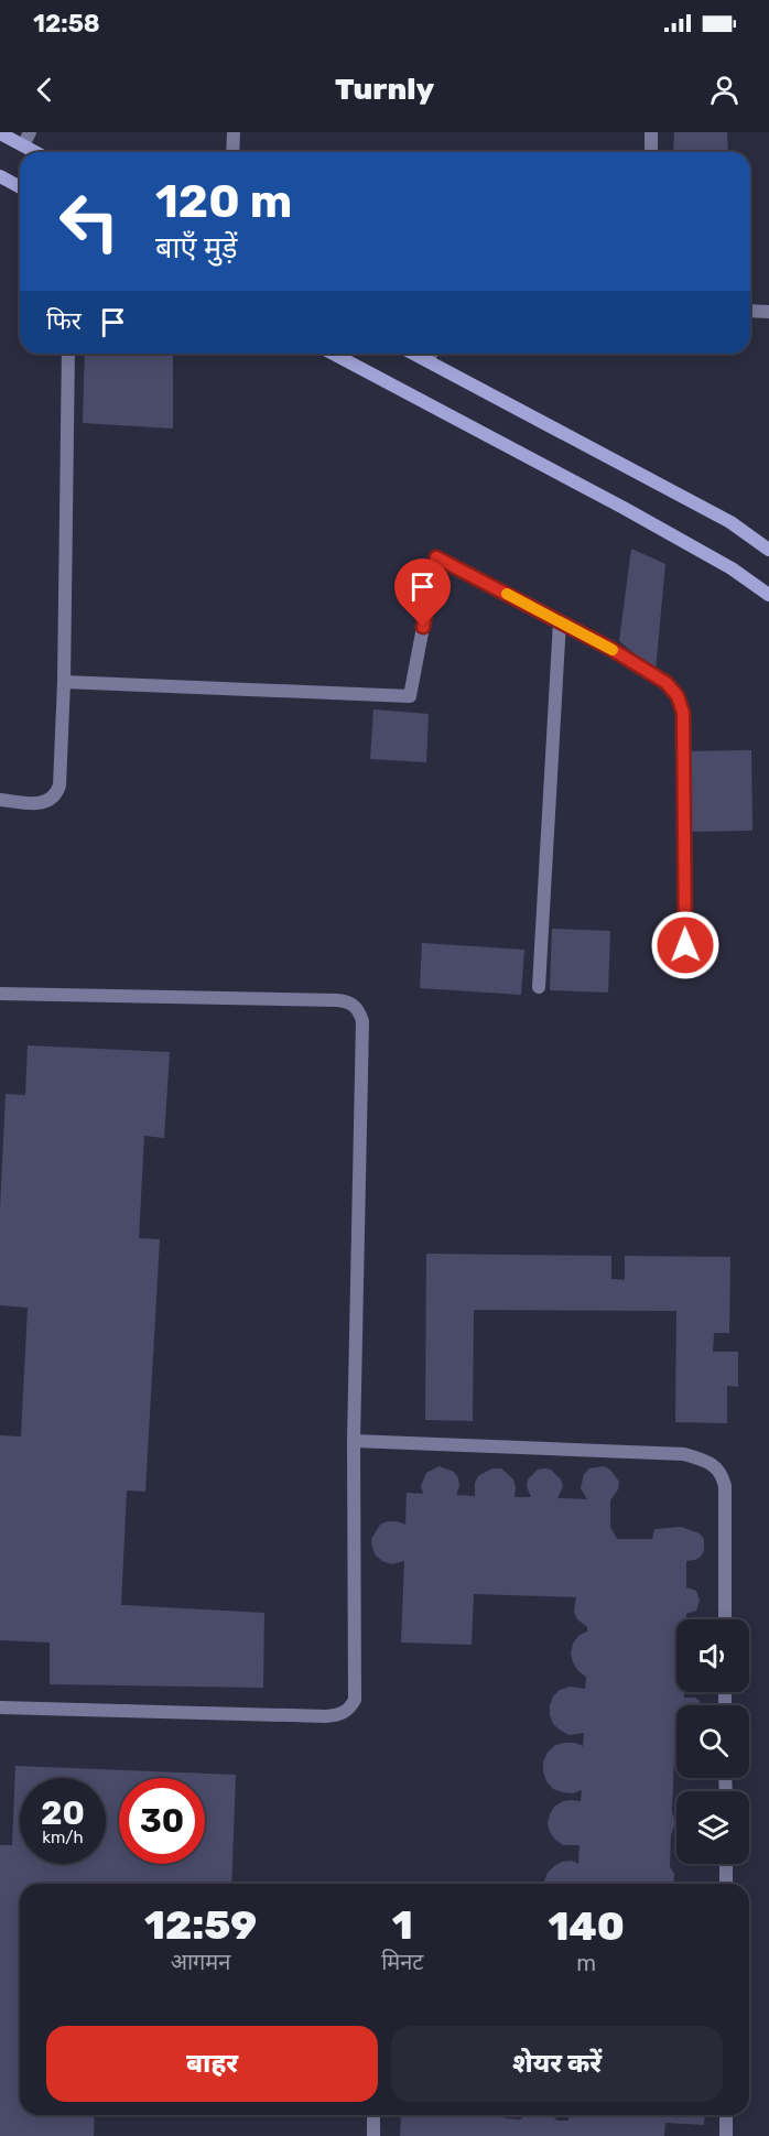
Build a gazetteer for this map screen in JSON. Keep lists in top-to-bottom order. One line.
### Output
{"page":{"status":"12:58","header":"Turnly","turn":["120 m","बाएँ मुड़ें"],"then":"फिर","speed":"20 km/h","limit":"30","eta":["12:59","आगमन","1","मिनट","140","m"],"buttons":["बाहर","शेयर करें"]}}
